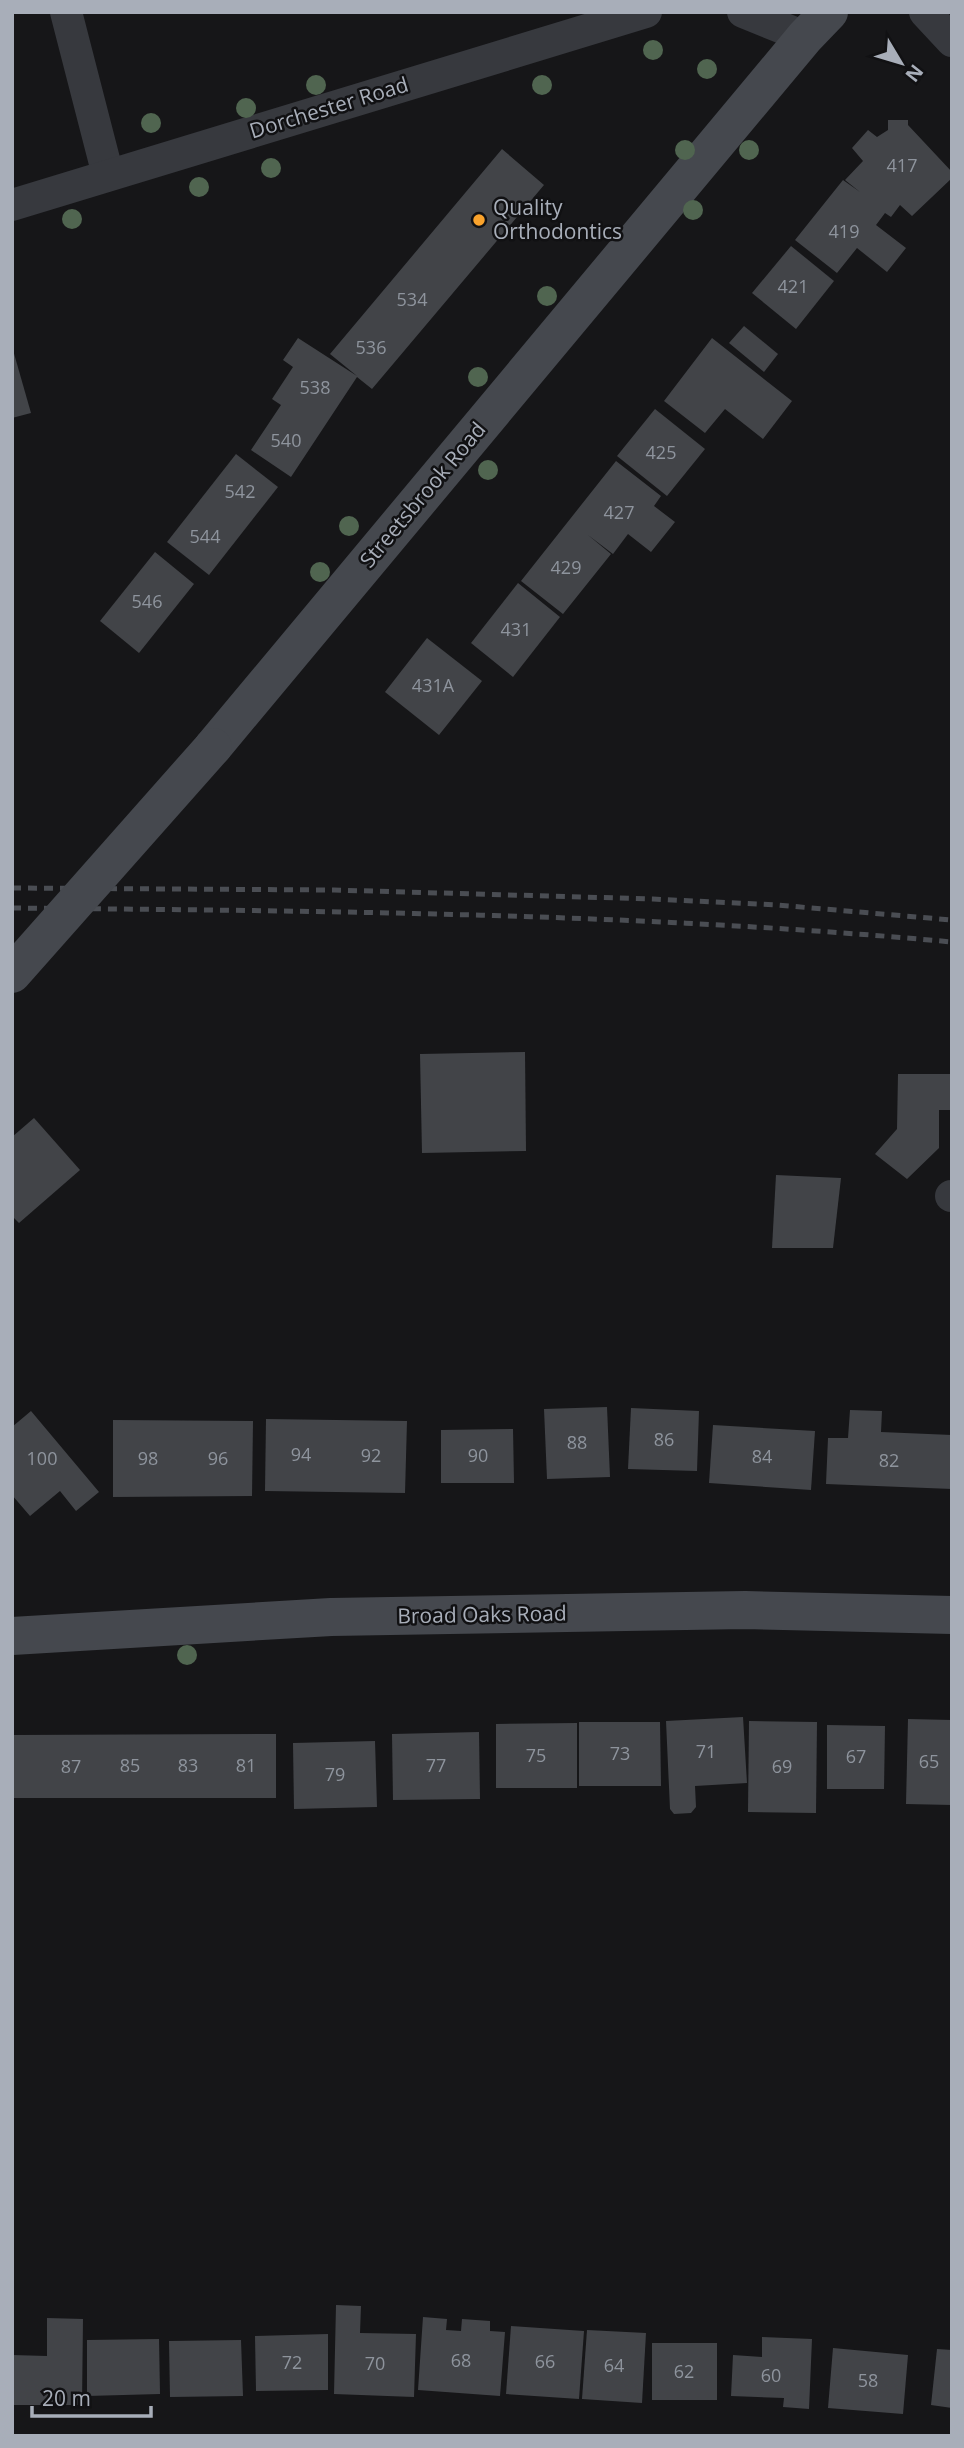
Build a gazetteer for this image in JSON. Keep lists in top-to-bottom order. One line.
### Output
{"streets":{"main road":["Streetsbrook Road","Broad Oaks Road"],"street":["Dorchester Road"]},"places":["Quality Orthodontics"],"house_numbers":["417","419","421","534","536","538","540","425","542","427","544","429","546","431","431A","86","88","94","92","90","84","100","98","96","82","71","73","75","67","65","85","83","81","77","87","69","79","68","66","72","70","64","62","60","58"],"scale_bar":"20 m","north":"bottom right"}
